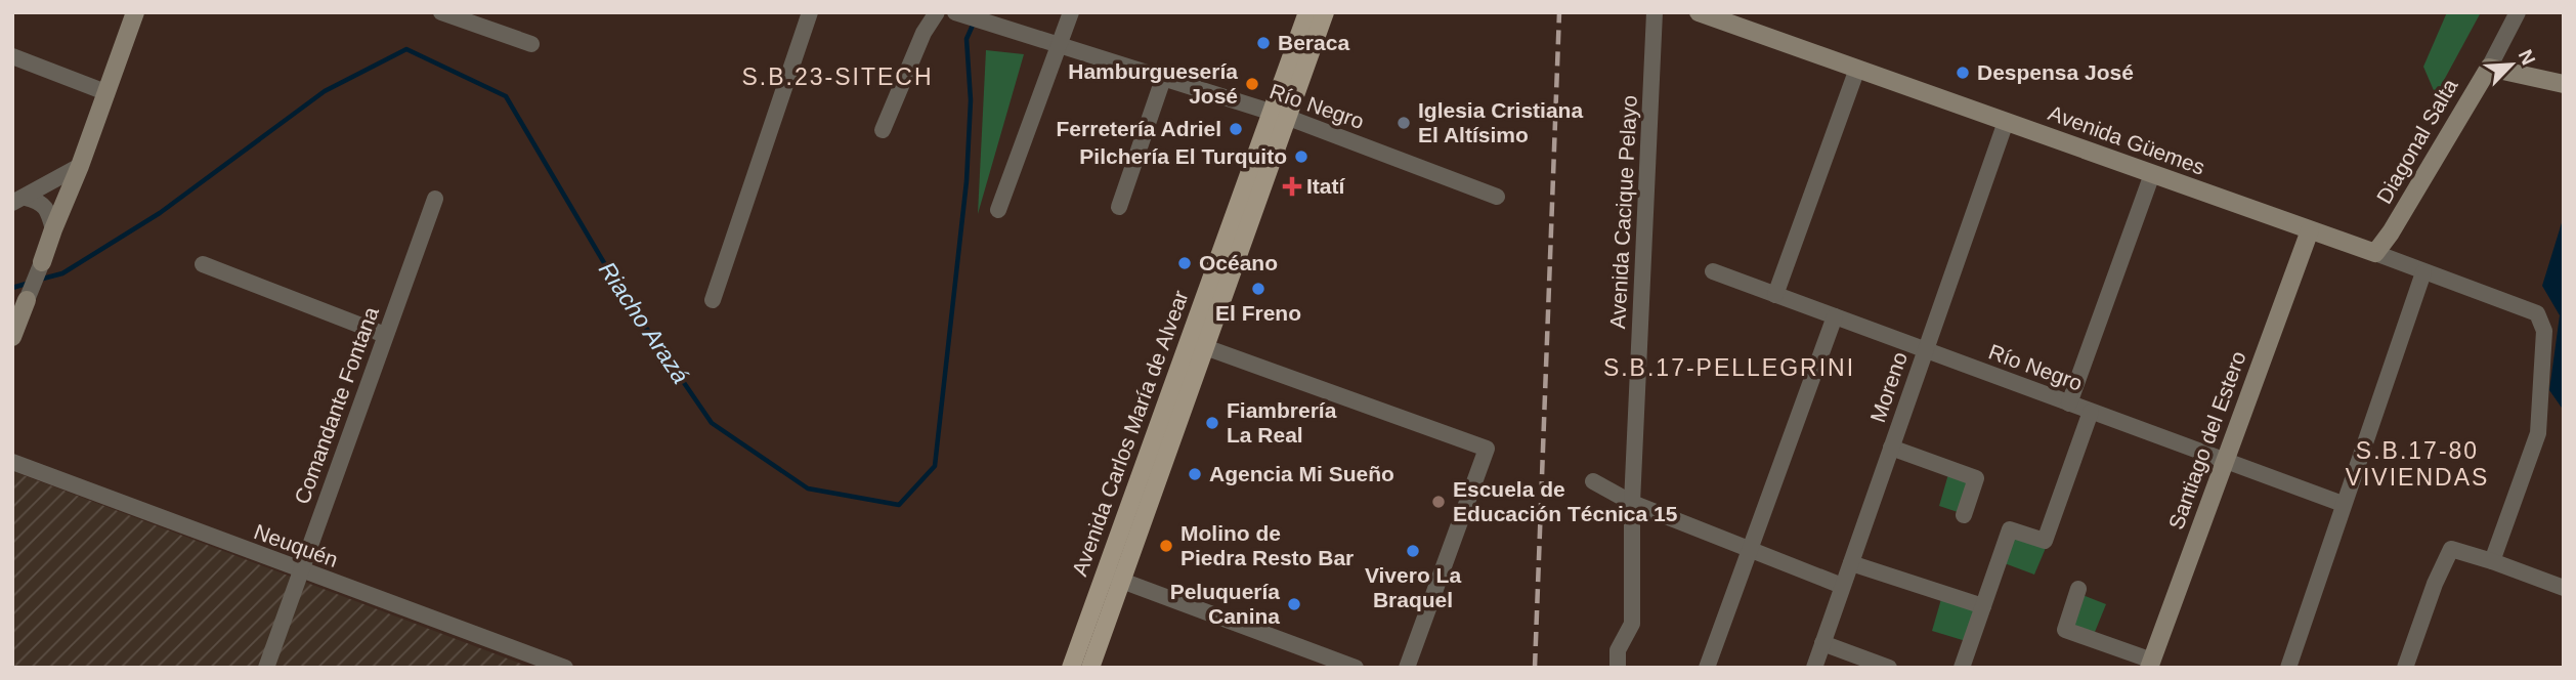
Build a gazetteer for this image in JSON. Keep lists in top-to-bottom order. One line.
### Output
{"streets":{"main road":["Avenida Carlos María de Alvear"],"street":["Río Negro","Avenida Güemes","Diagonal Salta","Avenida Cacique Pelayo","Moreno","Comandante Fontana","Santiago del Estero","Neuquén"]},"crossings":[["Río Negro","Moreno"],["Río Negro","Avenida Carlos María de Alvear"],["Río Negro","Santiago del Estero"],["Avenida Güemes","Diagonal Salta"],["Avenida Güemes","Moreno"],["Avenida Güemes","Santiago del Estero"],["Comandante Fontana","Neuquén"]],"districts":["S.B.23-SITECH","S.B.17-PELLEGRINI","S.B.17-80 VIVIENDAS"],"water":["Riacho Arazá"],"places":{"other":["Beraca","Despensa José","Hamburguesería José","Iglesia Cristiana El Altísimo","Ferretería Adriel","Pilchería El Turquito","Océano","El Freno","Fiambrería La Real","Agencia Mi Sueño","Escuela de Educación Técnica 15","Molino de Piedra Resto Bar","Vivero La Braquel","Peluquería Canina"],"health":["Itatí"]},"north":"top right"}
